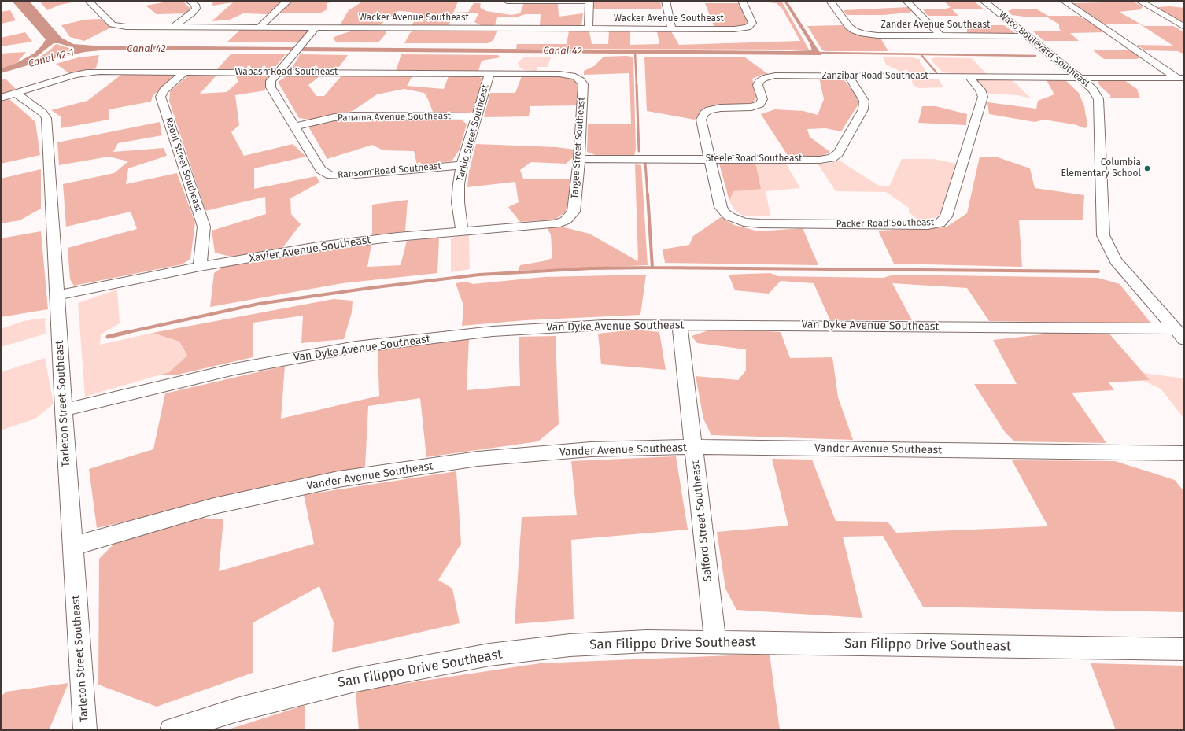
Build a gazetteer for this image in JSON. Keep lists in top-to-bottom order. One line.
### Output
{"streets":{"street":["Wacker Avenue Southeast","Zander Avenue Southeast","Waco Boulevard Southeast","Wabash Road Southeast","Zanzibar Road Southeast","Panama Avenue Southeast","Tarkio Street Southeast","Targee Street Southeast","Steele Road Southeast","Raoul Street Southeast","Ransom Road Southeast","Packer Road Southeast","Xavier Avenue Southeast","Van Dyke Avenue Southeast","Tarleton Street Southeast","Vander Avenue Southeast","Salford Street Southeast","San Filippo Drive Southeast"]},"crossings":[["Wacker Avenue Southeast","Ransom Road Southeast"],["Zander Avenue Southeast","Waco Boulevard Southeast"],["Waco Boulevard Southeast","Zanzibar Road Southeast"],["Waco Boulevard Southeast","Van Dyke Avenue Southeast"],["Wabash Road Southeast","Tarkio Street Southeast"],["Wabash Road Southeast","Targee Street Southeast"],["Wabash Road Southeast","Raoul Street Southeast"],["Wabash Road Southeast","Ransom Road Southeast"],["Wabash Road Southeast","Tarleton Street Southeast"],["Zanzibar Road Southeast","Steele Road Southeast"],["Zanzibar Road Southeast","Packer Road Southeast"],["Panama Avenue Southeast","Tarkio Street Southeast"],["Panama Avenue Southeast","Ransom Road Southeast"],["Tarkio Street Southeast","Ransom Road Southeast"],["Tarkio Street Southeast","Xavier Avenue Southeast"],["Targee Street Southeast","Steele Road Southeast"],["Targee Street Southeast","Xavier Avenue Southeast"],["Raoul Street Southeast","Xavier Avenue Southeast"],["Xavier Avenue Southeast","Tarleton Street Southeast"],["Van Dyke Avenue Southeast","Tarleton Street Southeast"],["Van Dyke Avenue Southeast","Salford Street Southeast"],["Tarleton Street Southeast","Vander Avenue Southeast"],["Vander Avenue Southeast","Salford Street Southeast"],["Salford Street Southeast","San Filippo Drive Southeast"]],"water":["Canal 42","Canal 42-1"],"places":["Columbia Elementary School"]}
